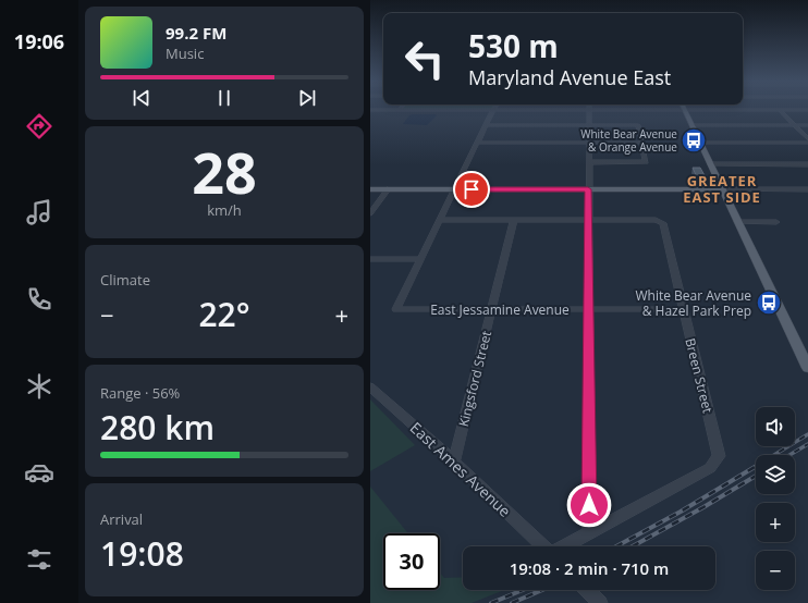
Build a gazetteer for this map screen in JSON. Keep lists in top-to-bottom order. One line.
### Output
{"streets":{"street":["East Jessamine Avenue","Breen Street","Kingsford Street","East Ames Avenue"]},"crossings":[["East Jessamine Avenue","Breen Street"],["East Jessamine Avenue","Kingsford Street"],["Kingsford Street","East Ames Avenue"]],"districts":["GREATER EAST SIDE"],"places":{"bus stop":["White Bear Avenue & Orange Avenue","White Bear Avenue & Hazel Park Prep"]},"page":{"tabs":"19:06","turn":["530 m","Maryland Avenue East"],"song":["99.2 FM","Music"],"tile":[["28","km/h"],"Climate",["Range · 56%","280 km"],["Arrival","19:08"]],"heat":["−","22°","+"],"map_buttons":["+","−"],"limit":"30","trip":"19:08 · 2 min · 710 m"}}
